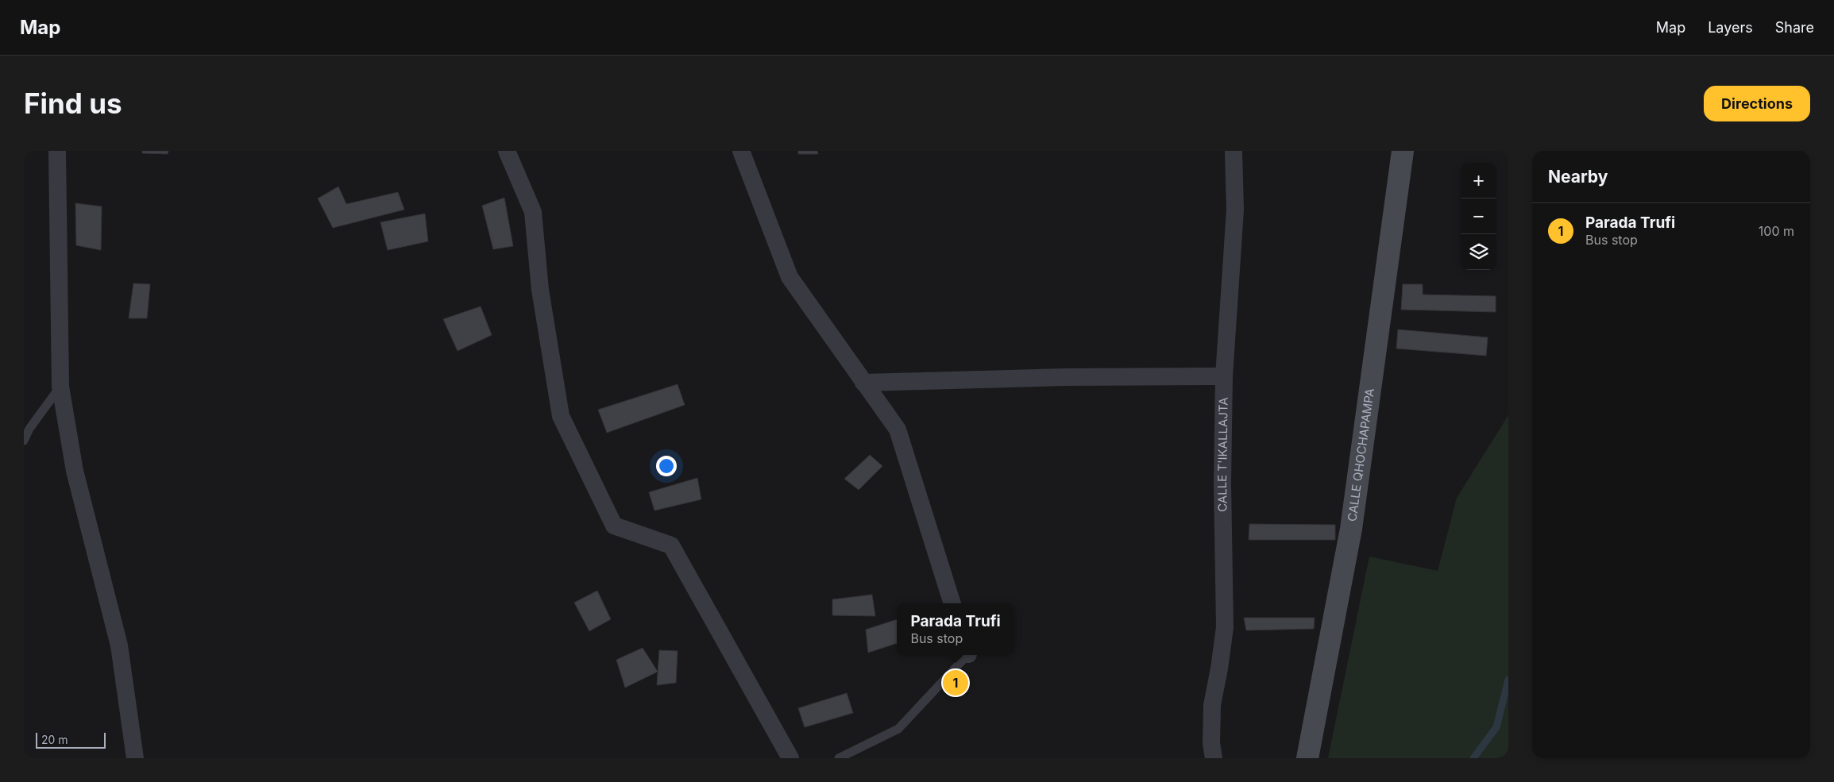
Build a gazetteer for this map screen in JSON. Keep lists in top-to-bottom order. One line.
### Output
{"streets":{"street":["CALLE T'IKALLAJTA","CALLE QHOCHAPAMPA"]},"scale_bar":"20 m","page":{"header":"Map","nav":["Map","Layers","Share"],"buttons":"Directions","title":"Find us","heading":"Nearby","map_buttons":["+","−"],"list":[{"mark":"1","name":"Parada Trufi","note":"Bus stop","value":"100 m"}],"popup":["Parada Trufi","Bus stop"],"pins":"1","scale":"20 m"}}
